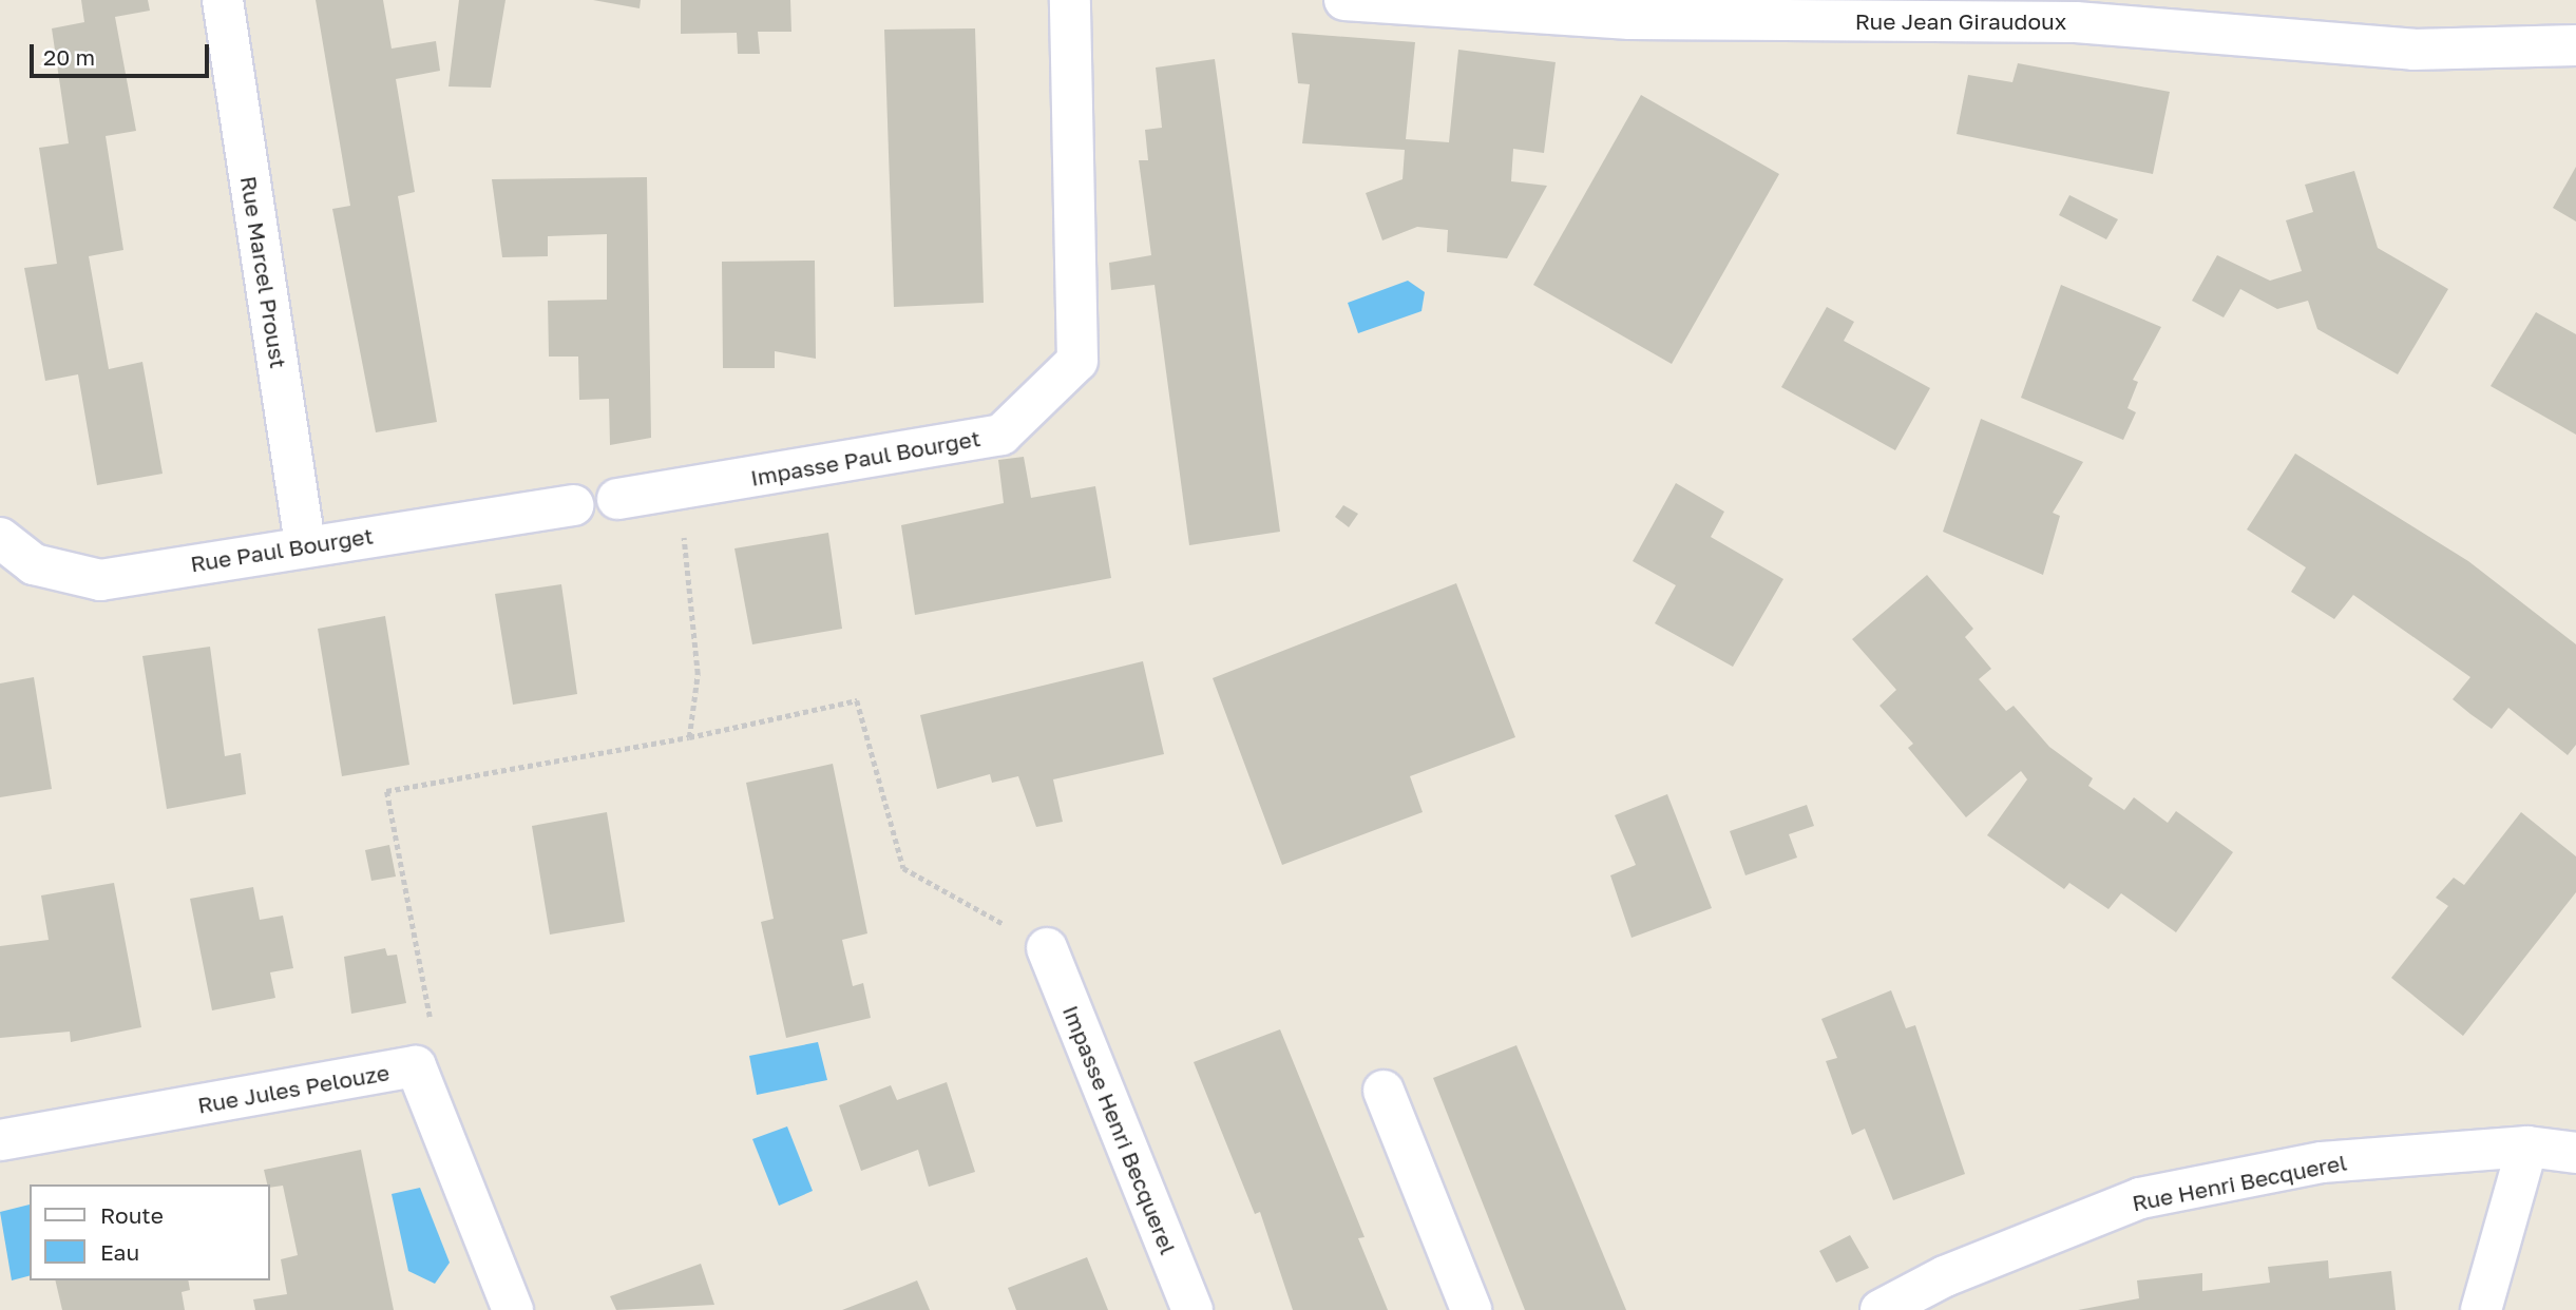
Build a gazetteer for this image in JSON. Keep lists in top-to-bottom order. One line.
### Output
{"streets":{"street":["Rue Jean Giraudoux","Rue Marcel Proust","Impasse Paul Bourget","Rue Paul Bourget","Rue Jules Pelouze","Impasse Henri Becquerel","Rue Henri Becquerel"]},"crossings":[["Rue Marcel Proust","Rue Paul Bourget"]],"legend":["Route","Eau"],"scale_bar":"20 m"}
